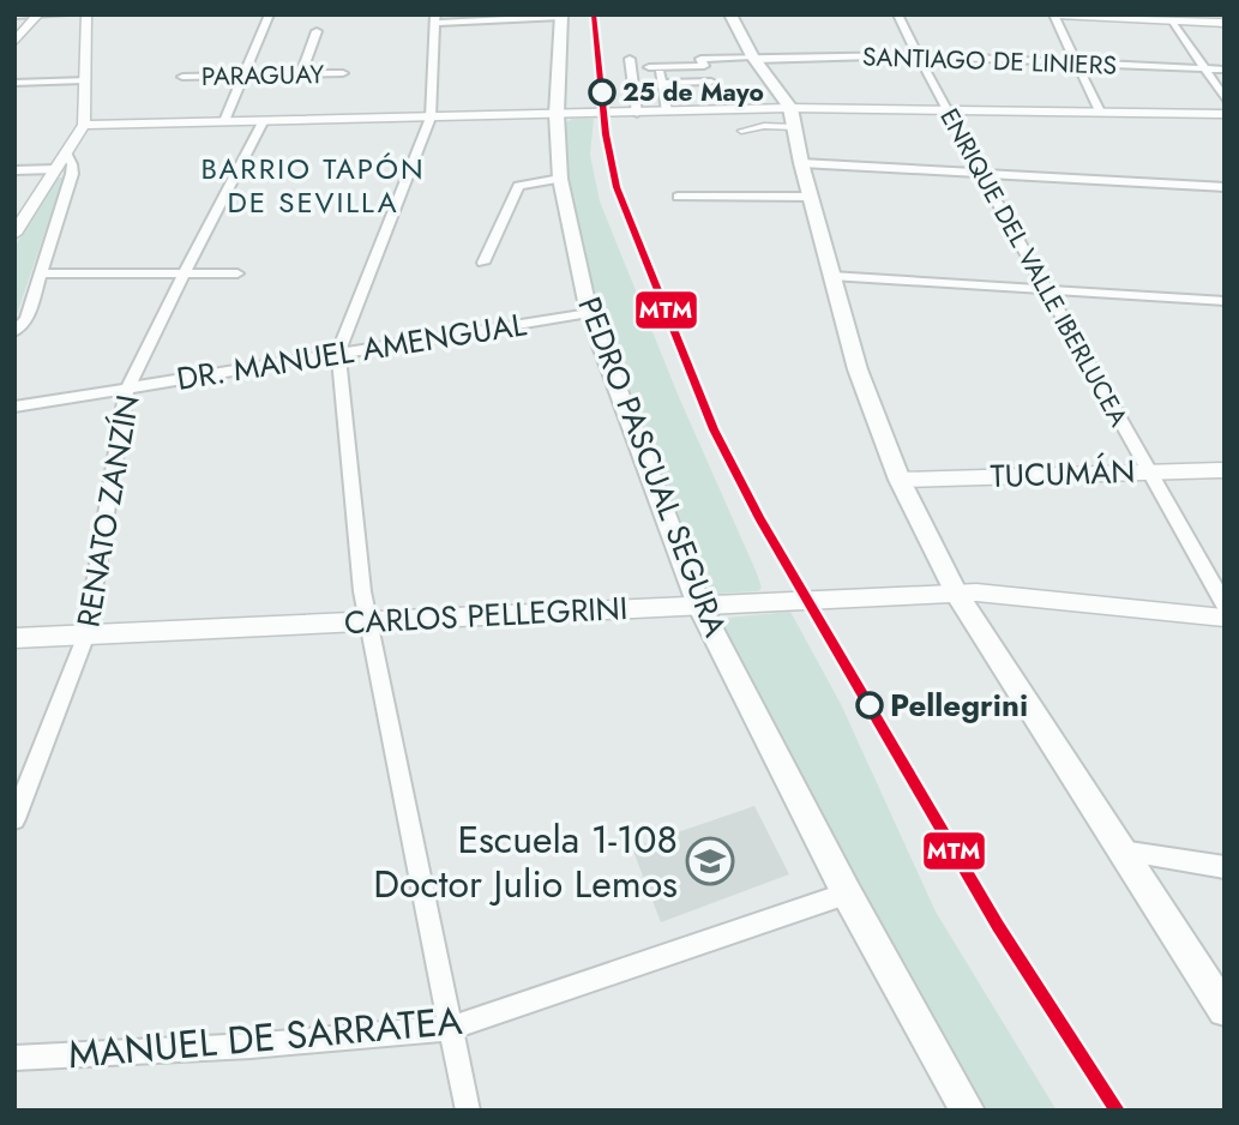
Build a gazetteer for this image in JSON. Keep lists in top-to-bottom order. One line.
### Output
{"streets":{"main road":["PEDRO PASCUAL SEGURA"],"street":["SANTIAGO DE LINIERS","PARAGUAY","ENRIQUE DEL VALLE IBERLUCEA","DR. MANUEL AMENGUAL","TUCUMÁN","RENATO ZANZÍN","CARLOS PELLEGRINI","MANUEL DE SARRATEA"]},"crossings":[["SANTIAGO DE LINIERS","ENRIQUE DEL VALLE IBERLUCEA"],["ENRIQUE DEL VALLE IBERLUCEA","TUCUMÁN"],["DR. MANUEL AMENGUAL","PEDRO PASCUAL SEGURA"],["DR. MANUEL AMENGUAL","RENATO ZANZÍN"],["PEDRO PASCUAL SEGURA","CARLOS PELLEGRINI"],["PEDRO PASCUAL SEGURA","MANUEL DE SARRATEA"],["RENATO ZANZÍN","CARLOS PELLEGRINI"]],"districts":["BARRIO TAPÓN DE SEVILLA"],"places":{"other":["25 de Mayo","Pellegrini"],"school or university":["Escuela 1-108 Doctor Julio Lemos"]},"lines":["transit line MTM"]}
